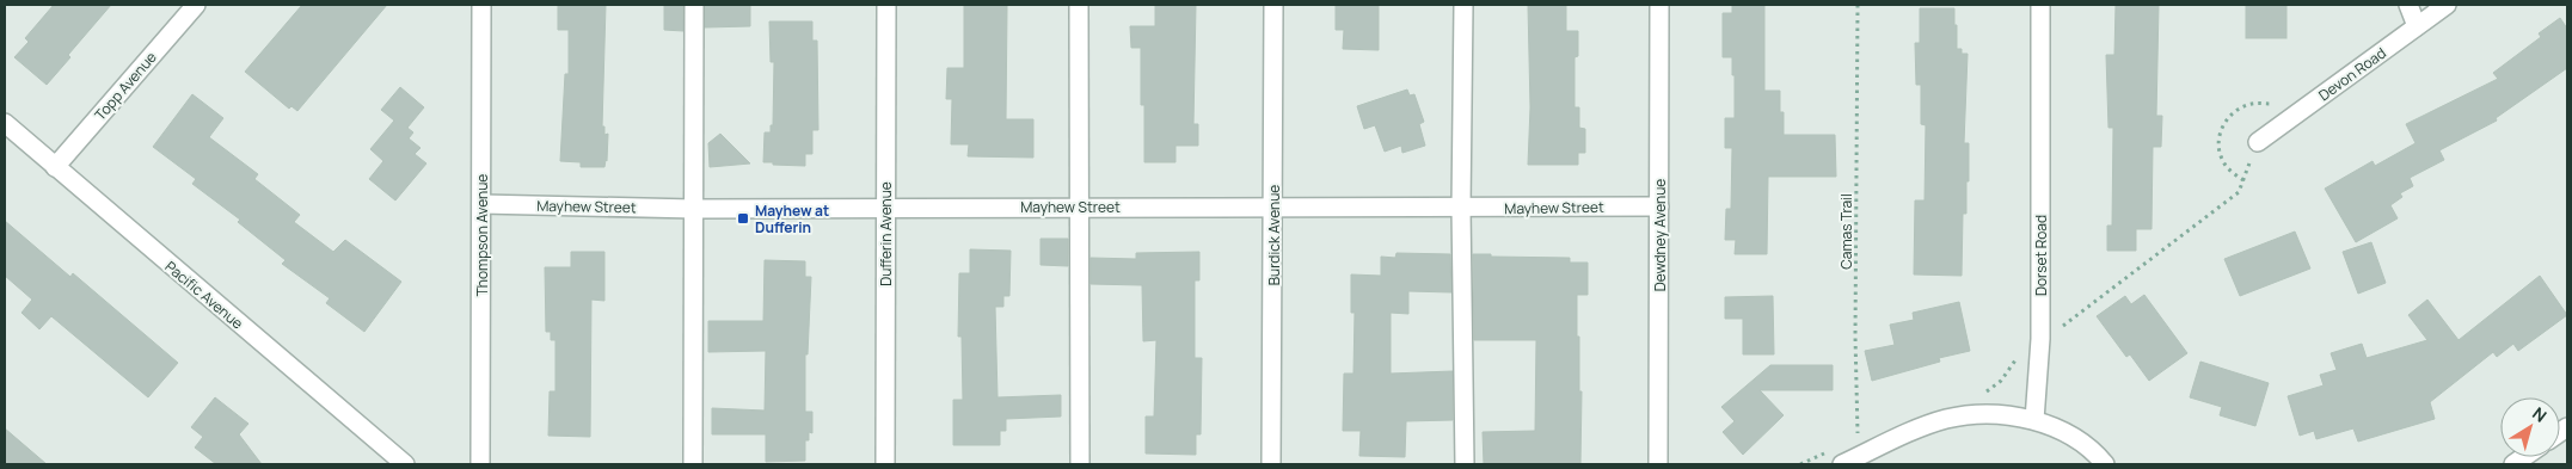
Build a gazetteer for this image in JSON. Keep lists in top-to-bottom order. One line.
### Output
{"streets":{"street":["Devon Road","Topp Avenue","Mayhew Street","Dufferin Avenue","Thompson Avenue","Burdick Avenue","Dewdney Avenue","Dorset Road","Pacific Avenue"],"path":["Camas Trail"]},"crossings":[["Topp Avenue","Pacific Avenue"],["Mayhew Street","Dufferin Avenue"],["Mayhew Street","Thompson Avenue"],["Mayhew Street","Burdick Avenue"],["Mayhew Street","Dewdney Avenue"]],"places":{"transit":["Mayhew at Dufferin"]},"north":"top right"}
